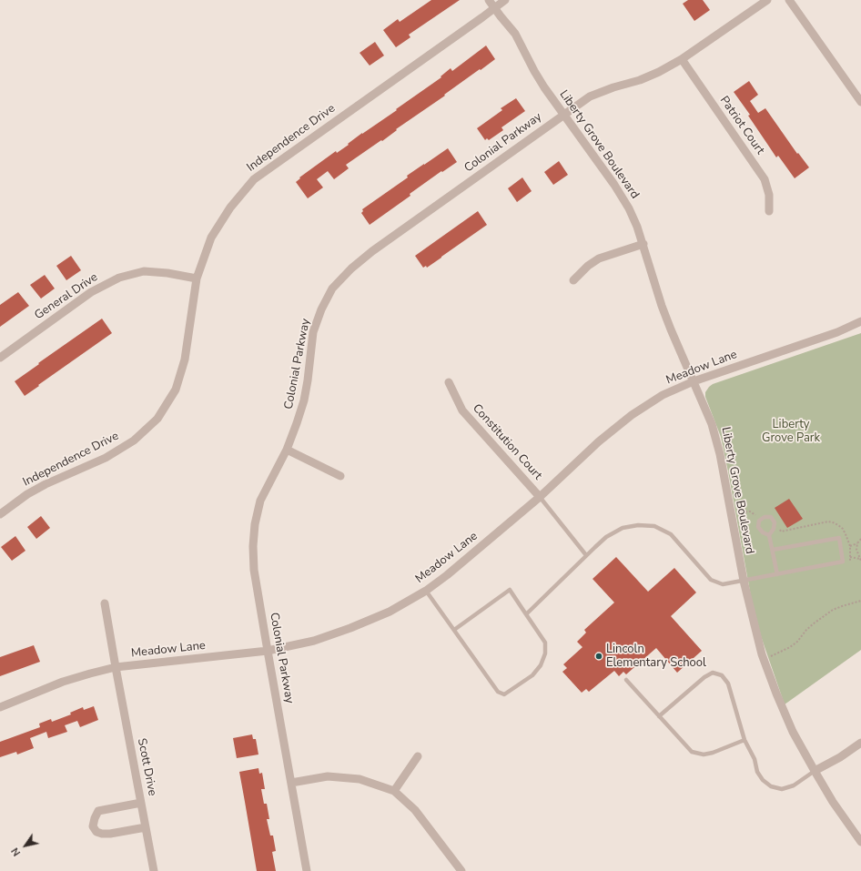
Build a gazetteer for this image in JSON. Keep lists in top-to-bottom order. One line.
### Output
{"streets":{"street":["Patriot Court","Independence Drive","Colonial Parkway","Liberty Grove Boulevard","General Drive","Meadow Lane","Constitution Court","Scott Drive"]},"crossings":[["Patriot Court","Colonial Parkway"],["Independence Drive","Liberty Grove Boulevard"],["Independence Drive","General Drive"],["Colonial Parkway","Liberty Grove Boulevard"],["Colonial Parkway","Meadow Lane"],["Liberty Grove Boulevard","Meadow Lane"],["Meadow Lane","Constitution Court"],["Meadow Lane","Scott Drive"]],"parks":["Liberty Grove Park"],"places":["Lincoln Elementary School"],"north":"bottom left"}
